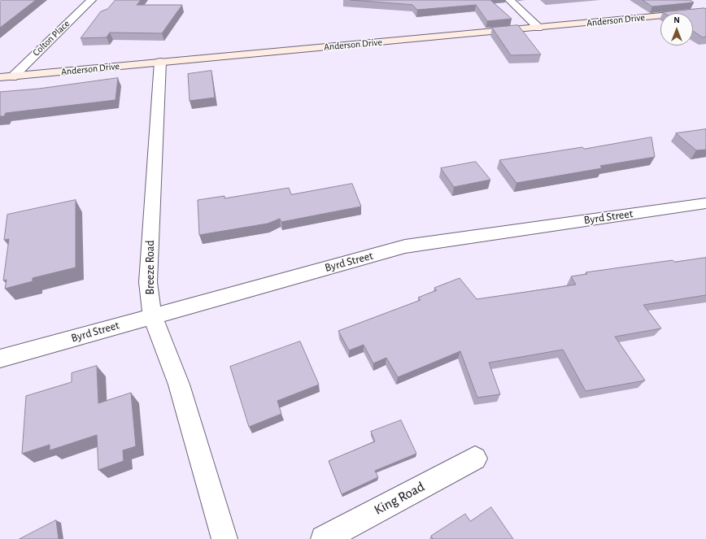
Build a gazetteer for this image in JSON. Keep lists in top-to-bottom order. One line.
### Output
{"streets":{"street":["Anderson Drive","Colton Place","Byrd Street","Breeze Road","King Road"]},"crossings":[["Anderson Drive","Colton Place"],["Anderson Drive","Breeze Road"],["Byrd Street","Breeze Road"]],"north":"top"}
